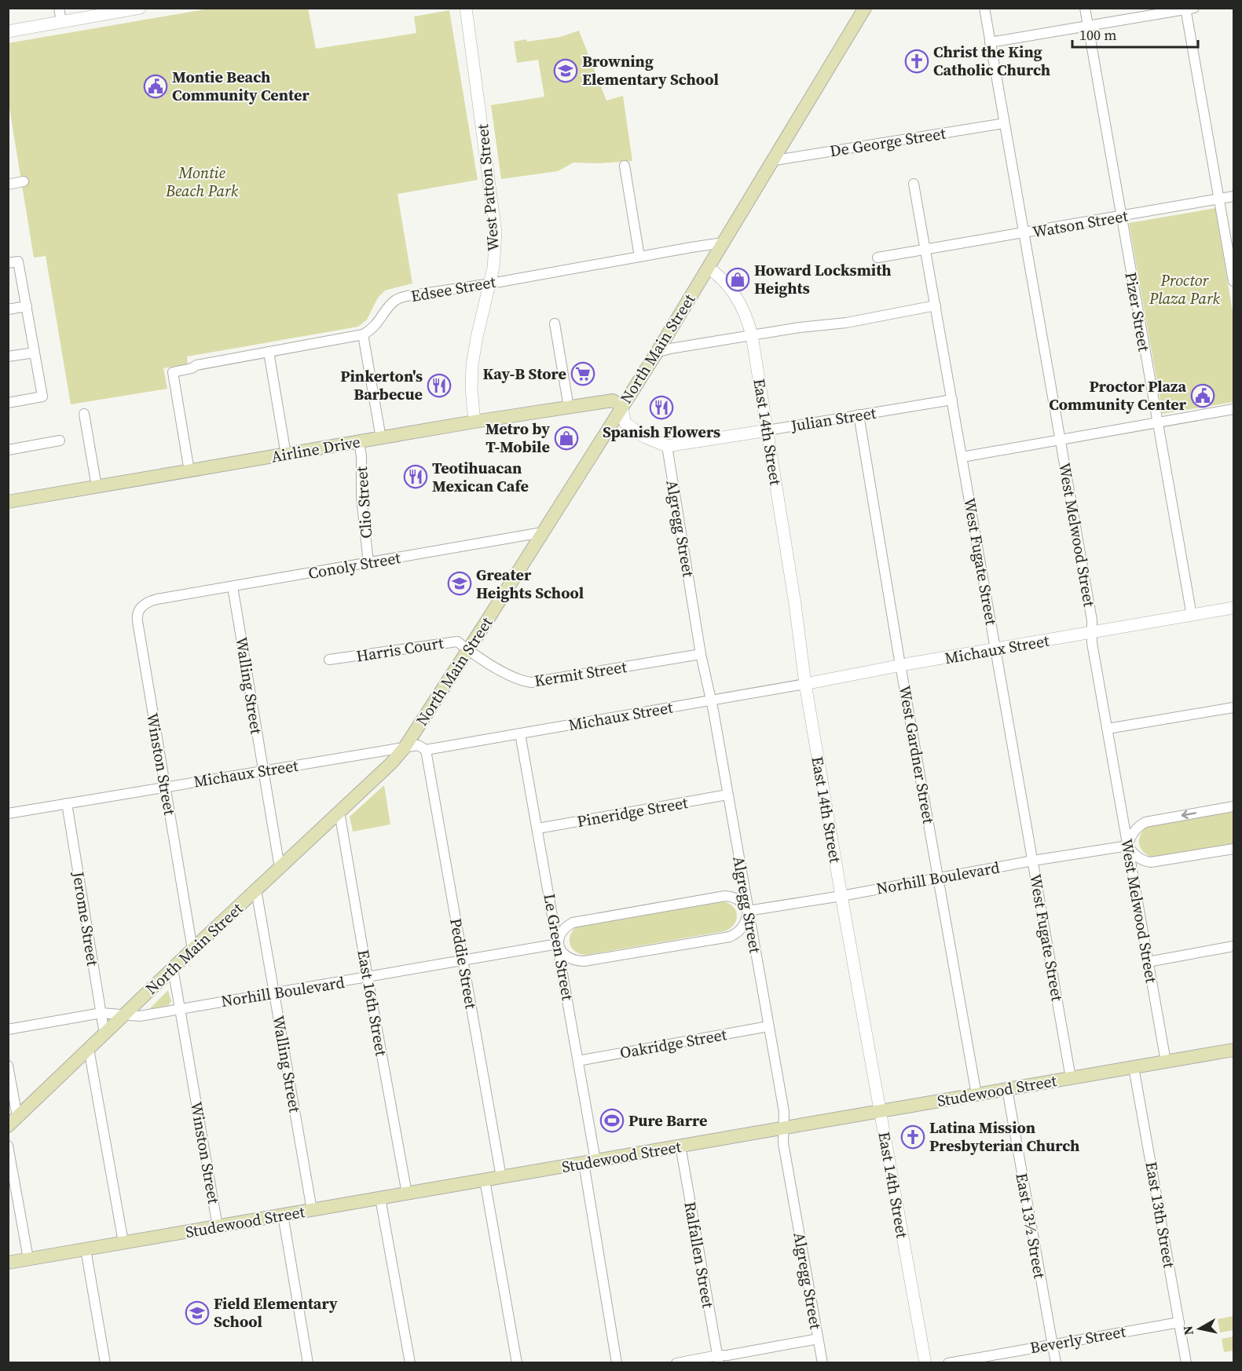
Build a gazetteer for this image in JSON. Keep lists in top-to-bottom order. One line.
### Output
{"streets":{"main road":["North Main Street","Airline Drive","Studewood Street"],"street":["De George Street","West Patton Street","Watson Street","Edsee Street","Pizer Street","Julian Street","East 14th Street","Clio Street","Algregg Street","West Melwood Street","West Fugate Street","Conoly Street","Harris Court","Michaux Street","Kermit Street","Walling Street","West Gardner Street","Winston Street","Pineridge Street","Norhill Boulevard","Jerome Street","Le Green Street","Peddie Street","East 16th Street","Oakridge Street","East 13th Street","East 13½ Street","Ralfallen Street","Beverly Street"]},"crossings":[["De George Street","North Main Street"],["De George Street","West Melwood Street"],["West Patton Street","Edsee Street"],["West Patton Street","Airline Drive"],["Watson Street","Pizer Street"],["Watson Street","West Melwood Street"],["Watson Street","West Fugate Street"],["Edsee Street","North Main Street"],["Pizer Street","Michaux Street"],["North Main Street","East 14th Street"],["North Main Street","Airline Drive"],["North Main Street","Conoly Street"],["North Main Street","Harris Court"],["North Main Street","Michaux Street"],["North Main Street","Kermit Street"],["North Main Street","Walling Street"],["North Main Street","Winston Street"],["North Main Street","Norhill Boulevard"],["North Main Street","Jerome Street"],["North Main Street","East 16th Street"],["Julian Street","East 14th Street"],["Julian Street","Algregg Street"],["Julian Street","West Fugate Street"],["Julian Street","West Gardner Street"],["East 14th Street","Michaux Street"],["East 14th Street","Norhill Boulevard"],["East 14th Street","Studewood Street"],["Airline Drive","Clio Street"],["Clio Street","Conoly Street"],["Algregg Street","Michaux Street"],["Algregg Street","Kermit Street"],["Algregg Street","Pineridge Street"],["Algregg Street","Norhill Boulevard"],["Algregg Street","Oakridge Street"],["Algregg Street","Studewood Street"],["West Melwood Street","Michaux Street"],["West Melwood Street","Norhill Boulevard"],["West Melwood Street","Studewood Street"],["West Fugate Street","Michaux Street"],["West Fugate Street","Norhill Boulevard"],["West Fugate Street","Studewood Street"],["Conoly Street","Walling Street"],["Conoly Street","Winston Street"],["Harris Court","Kermit Street"],["Michaux Street","Walling Street"],["Michaux Street","West Gardner Street"],["Michaux Street","Winston Street"],["Michaux Street","Jerome Street"],["Michaux Street","Le Green Street"],["Michaux Street","Peddie Street"],["Walling Street","Norhill Boulevard"],["Walling Street","Studewood Street"],["West Gardner Street","Norhill Boulevard"],["West Gardner Street","Studewood Street"],["Winston Street","Norhill Boulevard"],["Winston Street","Studewood Street"],["Pineridge Street","Le Green Street"],["Norhill Boulevard","Jerome Street"],["Norhill Boulevard","Le Green Street"],["Norhill Boulevard","Peddie Street"],["Norhill Boulevard","East 16th Street"],["Le Green Street","Oakridge Street"],["Le Green Street","Studewood Street"],["Peddie Street","Studewood Street"],["East 16th Street","Studewood Street"],["Studewood Street","East 13th Street"],["Studewood Street","East 13½ Street"],["Studewood Street","Ralfallen Street"],["East 13th Street","Beverly Street"],["East 13½ Street","Beverly Street"]],"parks":["Montie Beach Park","Proctor Plaza Park"],"places":{"church":["Christ the King Catholic Church","Latina Mission Presbyterian Church"],"school or university":["Browning Elementary School","Greater Heights School","Field Elementary School"],"public building":["Montie Beach Community Center","Proctor Plaza Community Center"],"shop":["Howard Locksmith Heights","Metro by T-Mobile"],"supermarket":["Kay-B Store"],"restaurant":["Pinkerton's Barbecue","Spanish Flowers","Teotihuacan Mexican Cafe"],"sports":["Pure Barre"]},"scale_bar":"100 m","north":"left"}
